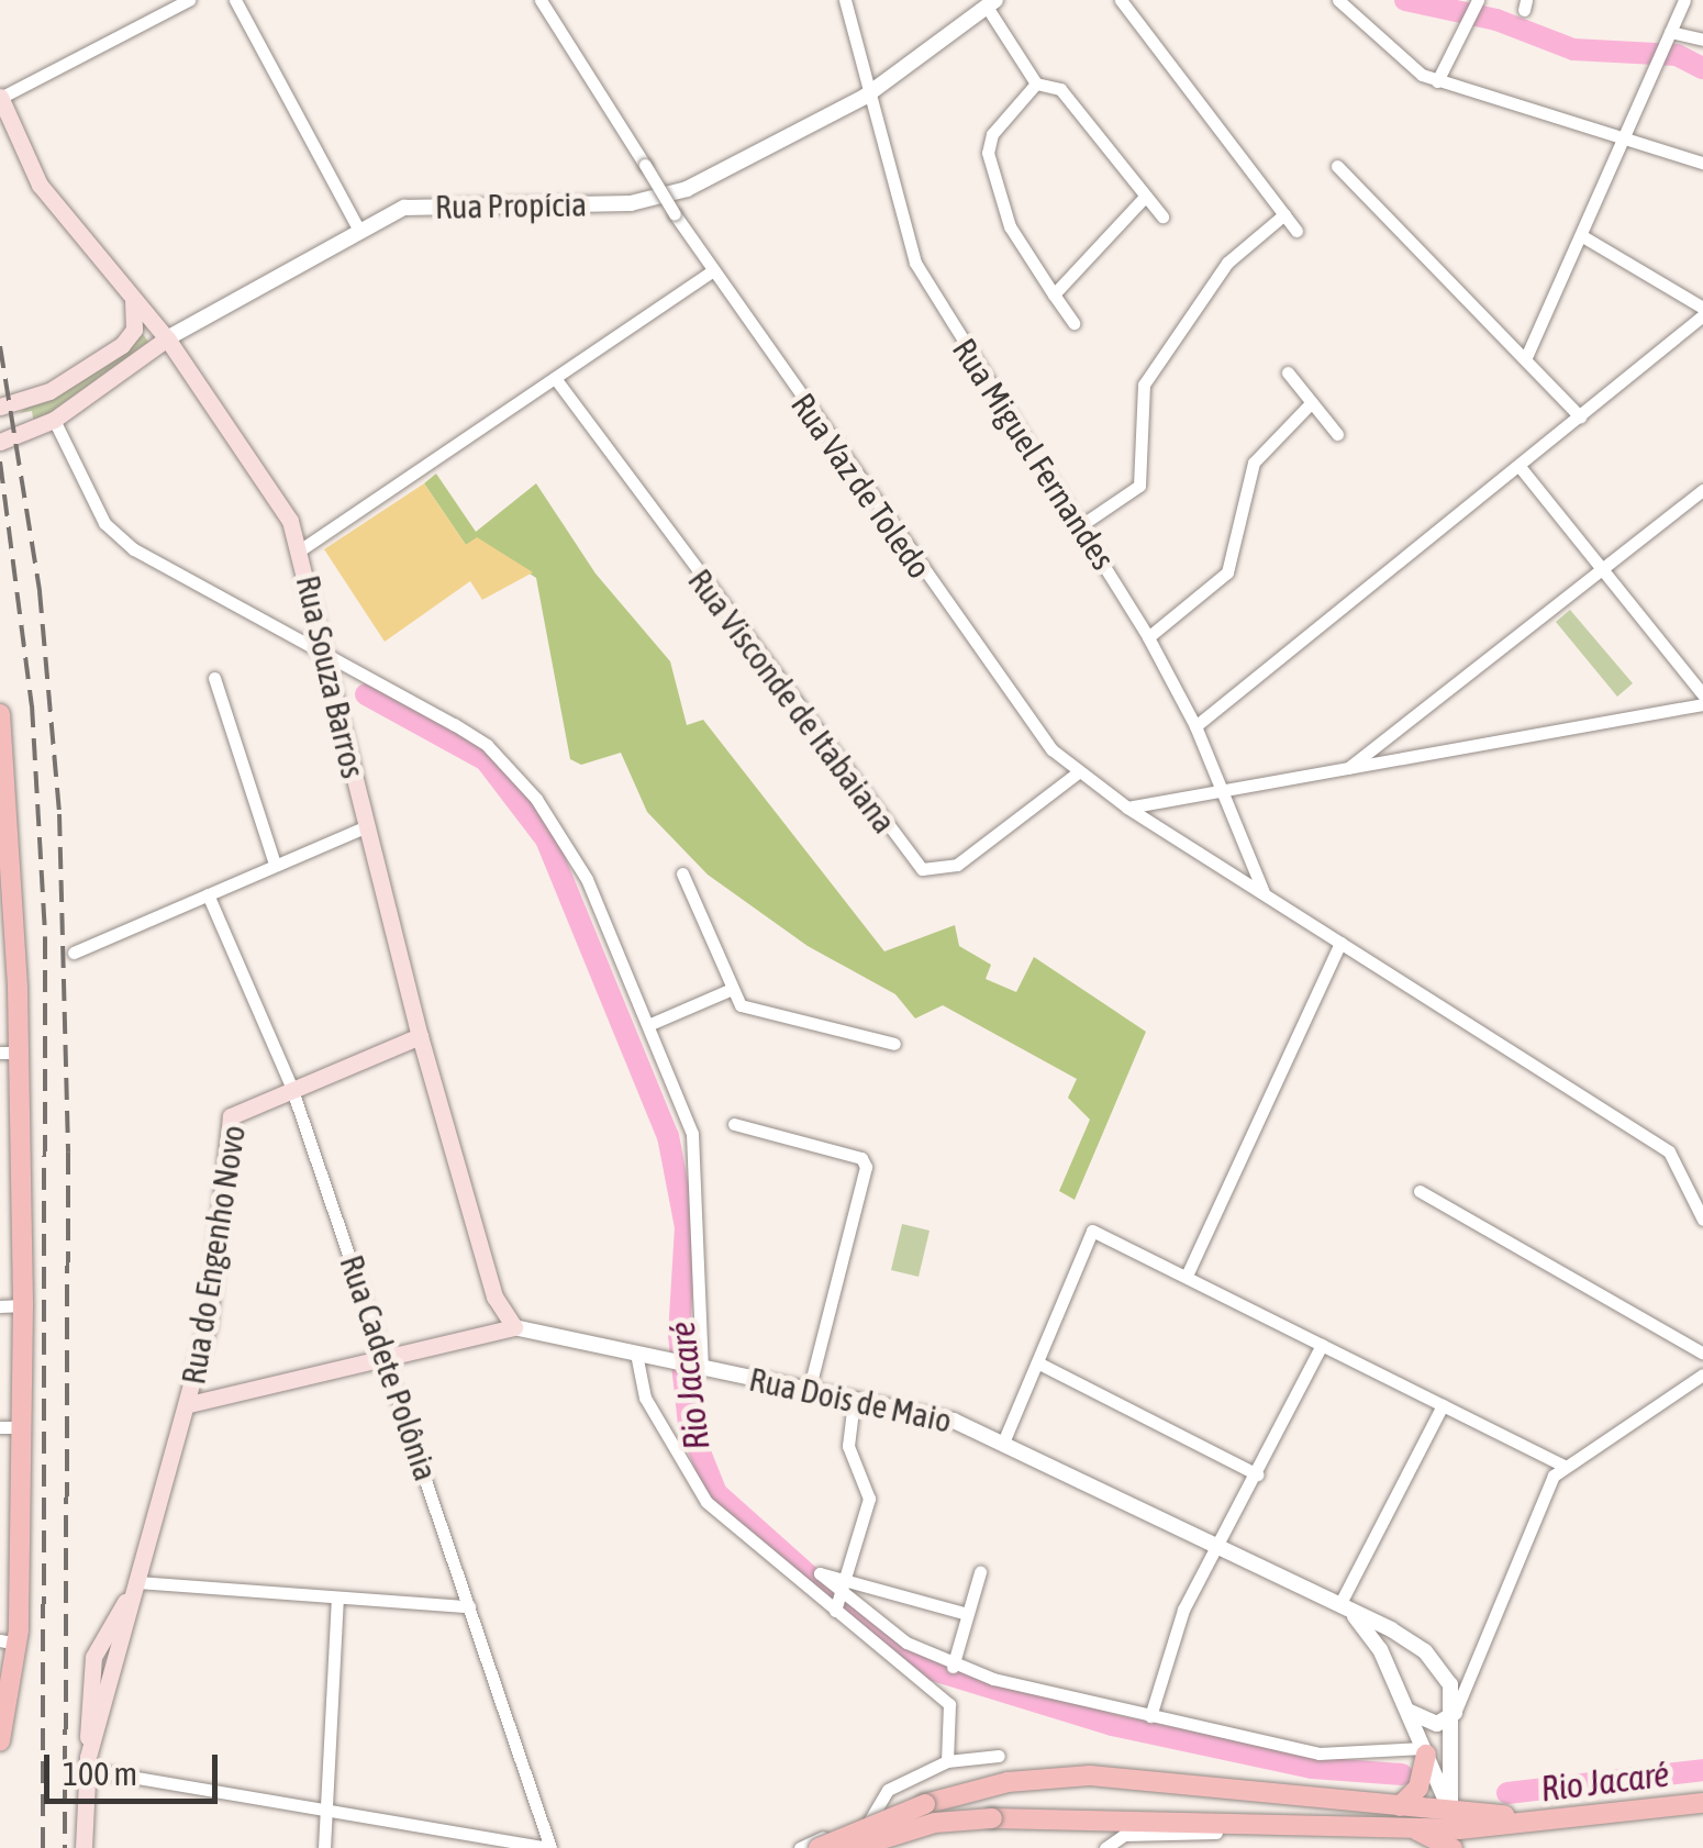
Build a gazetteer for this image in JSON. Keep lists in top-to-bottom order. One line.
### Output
{"streets":{"main road":["Rua Souza Barros","Rua do Engenho Novo","Rua Dois de Maio"],"street":["Rua Propícia","Rua Miguel Fernandes","Rua Vaz de Toledo","Rua Visconde de Itabaiana","Rua Cadete Polônia"]},"crossings":[["Rua Propícia","Rua Miguel Fernandes"],["Rua Propícia","Rua Souza Barros"],["Rua Miguel Fernandes","Rua Vaz de Toledo"],["Rua Vaz de Toledo","Rua Visconde de Itabaiana"],["Rua Souza Barros","Rua do Engenho Novo"],["Rua Souza Barros","Rua Dois de Maio"],["Rua do Engenho Novo","Rua Cadete Polônia"],["Rua do Engenho Novo","Rua Dois de Maio"],["Rua Cadete Polônia","Rua Dois de Maio"]],"water":["Rio Jacaré"],"scale_bar":"100 m"}
